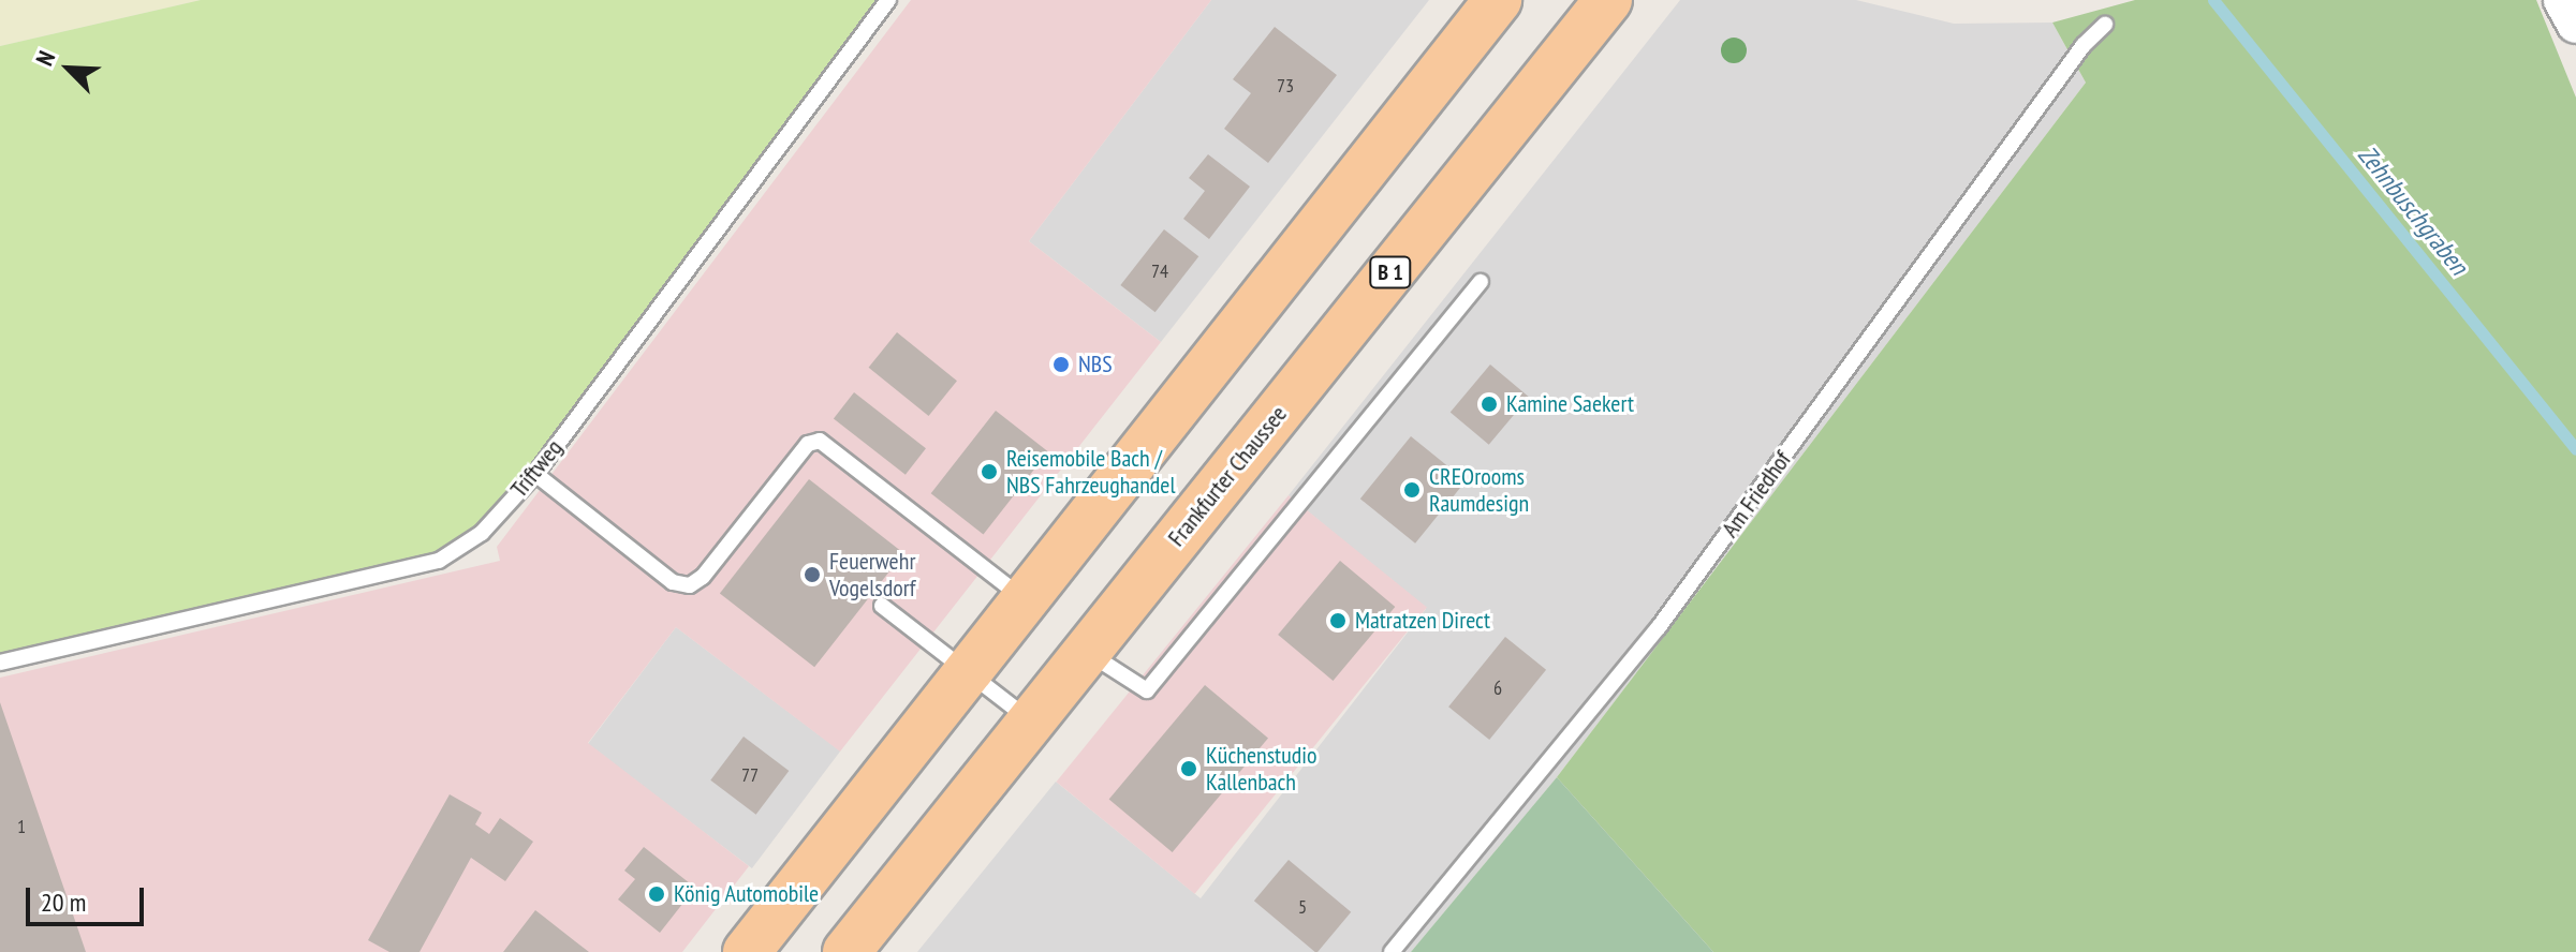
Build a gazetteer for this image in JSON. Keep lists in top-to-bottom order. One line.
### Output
{"streets":{"main road":["B 1","Frankfurter Chaussee"],"lane":["Triftweg","Am Friedhof"]},"water":["Zehnbuschgraben"],"places":["NBS","Kamine Saekert","Reisemobile Bach / NBS Fahrzeughandel","CREOrooms Raumdesign","Feuerwehr Vogelsdorf","Matratzen Direct","Küchenstudio Kallenbach","König Automobile"],"house_numbers":["73","74","6","77","1","5"],"scale_bar":"20 m","north":"top left"}
